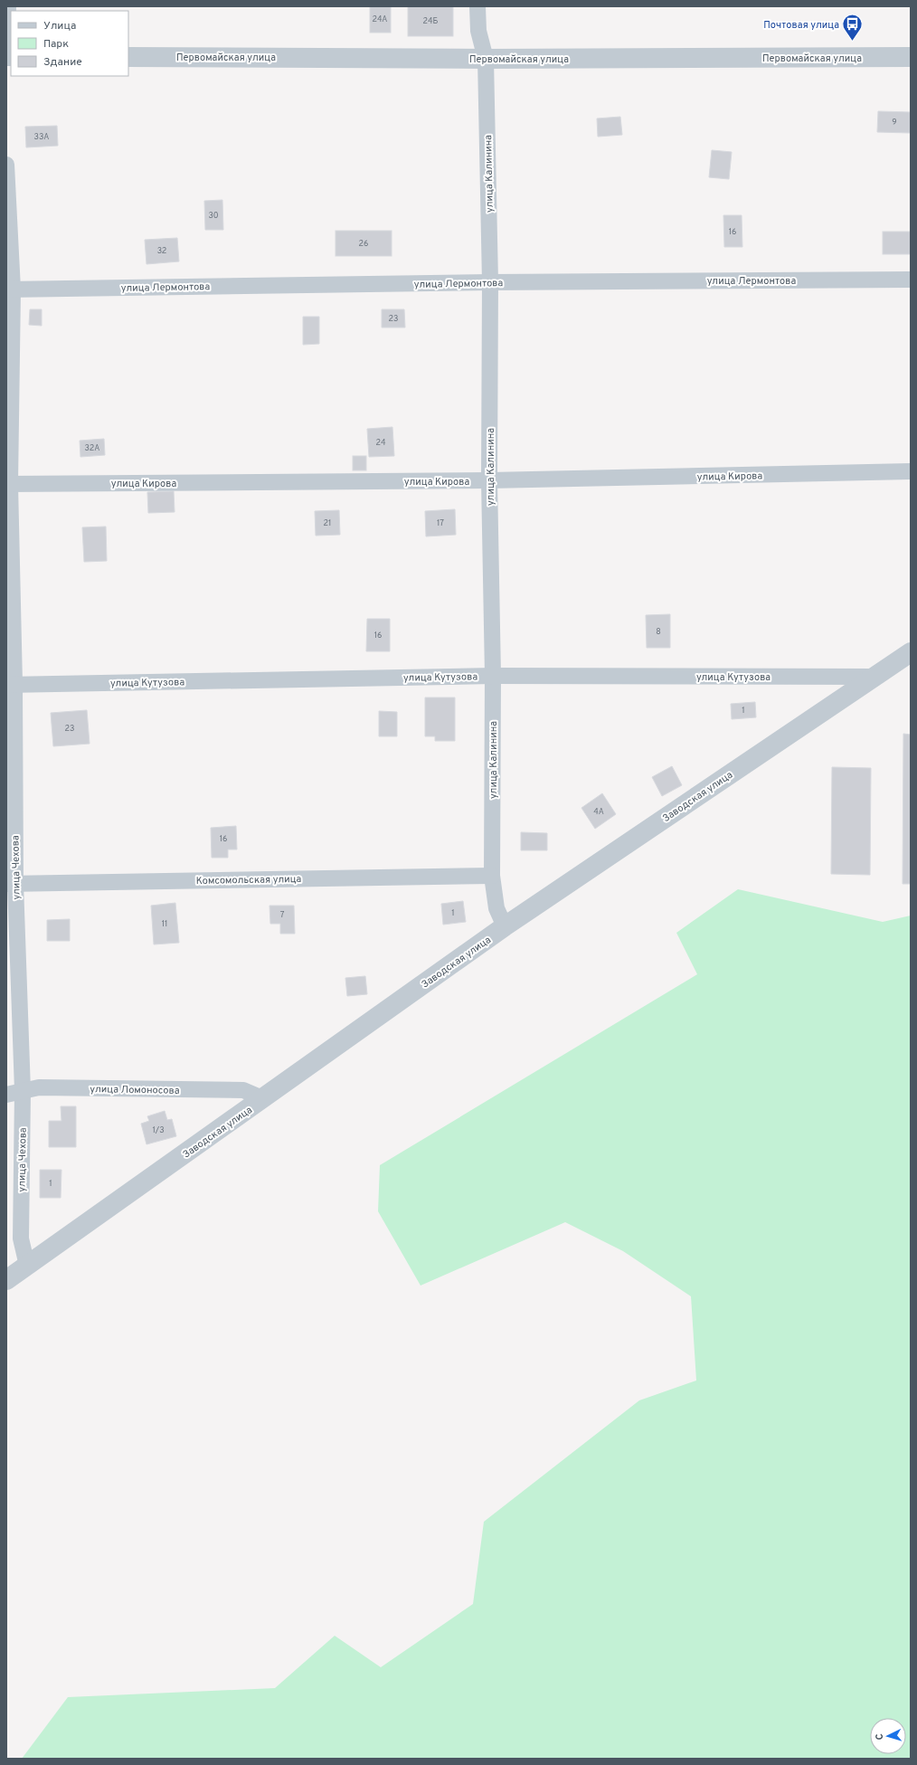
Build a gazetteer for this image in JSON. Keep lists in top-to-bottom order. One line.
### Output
{"streets":{"street":["Первомайская улица","улица Калинина","улица Лермонтова","улица Кирова","улица Кутузова","Заводская улица","улица Чехова","Комсомольская улица","улица Ломоносова"]},"crossings":[["Первомайская улица","улица Калинина"],["улица Калинина","улица Лермонтова"],["улица Калинина","улица Кирова"],["улица Калинина","улица Кутузова"],["улица Калинина","Заводская улица"],["улица Калинина","Комсомольская улица"],["улица Лермонтова","улица Чехова"],["улица Кирова","улица Чехова"],["улица Кутузова","Заводская улица"],["улица Кутузова","улица Чехова"],["Заводская улица","улица Чехова"],["Заводская улица","улица Ломоносова"],["улица Чехова","Комсомольская улица"],["улица Чехова","улица Ломоносова"]],"places":{"bus stop":["Почтовая улица"]},"house_numbers":["24А","24Б","9","33А","30","16","26","32","23","24","32А","21","17","8","16","1","23","4А","16","1","7","11","1/3","1"],"legend":["Улица","Парк","Здание"],"north":"left"}
